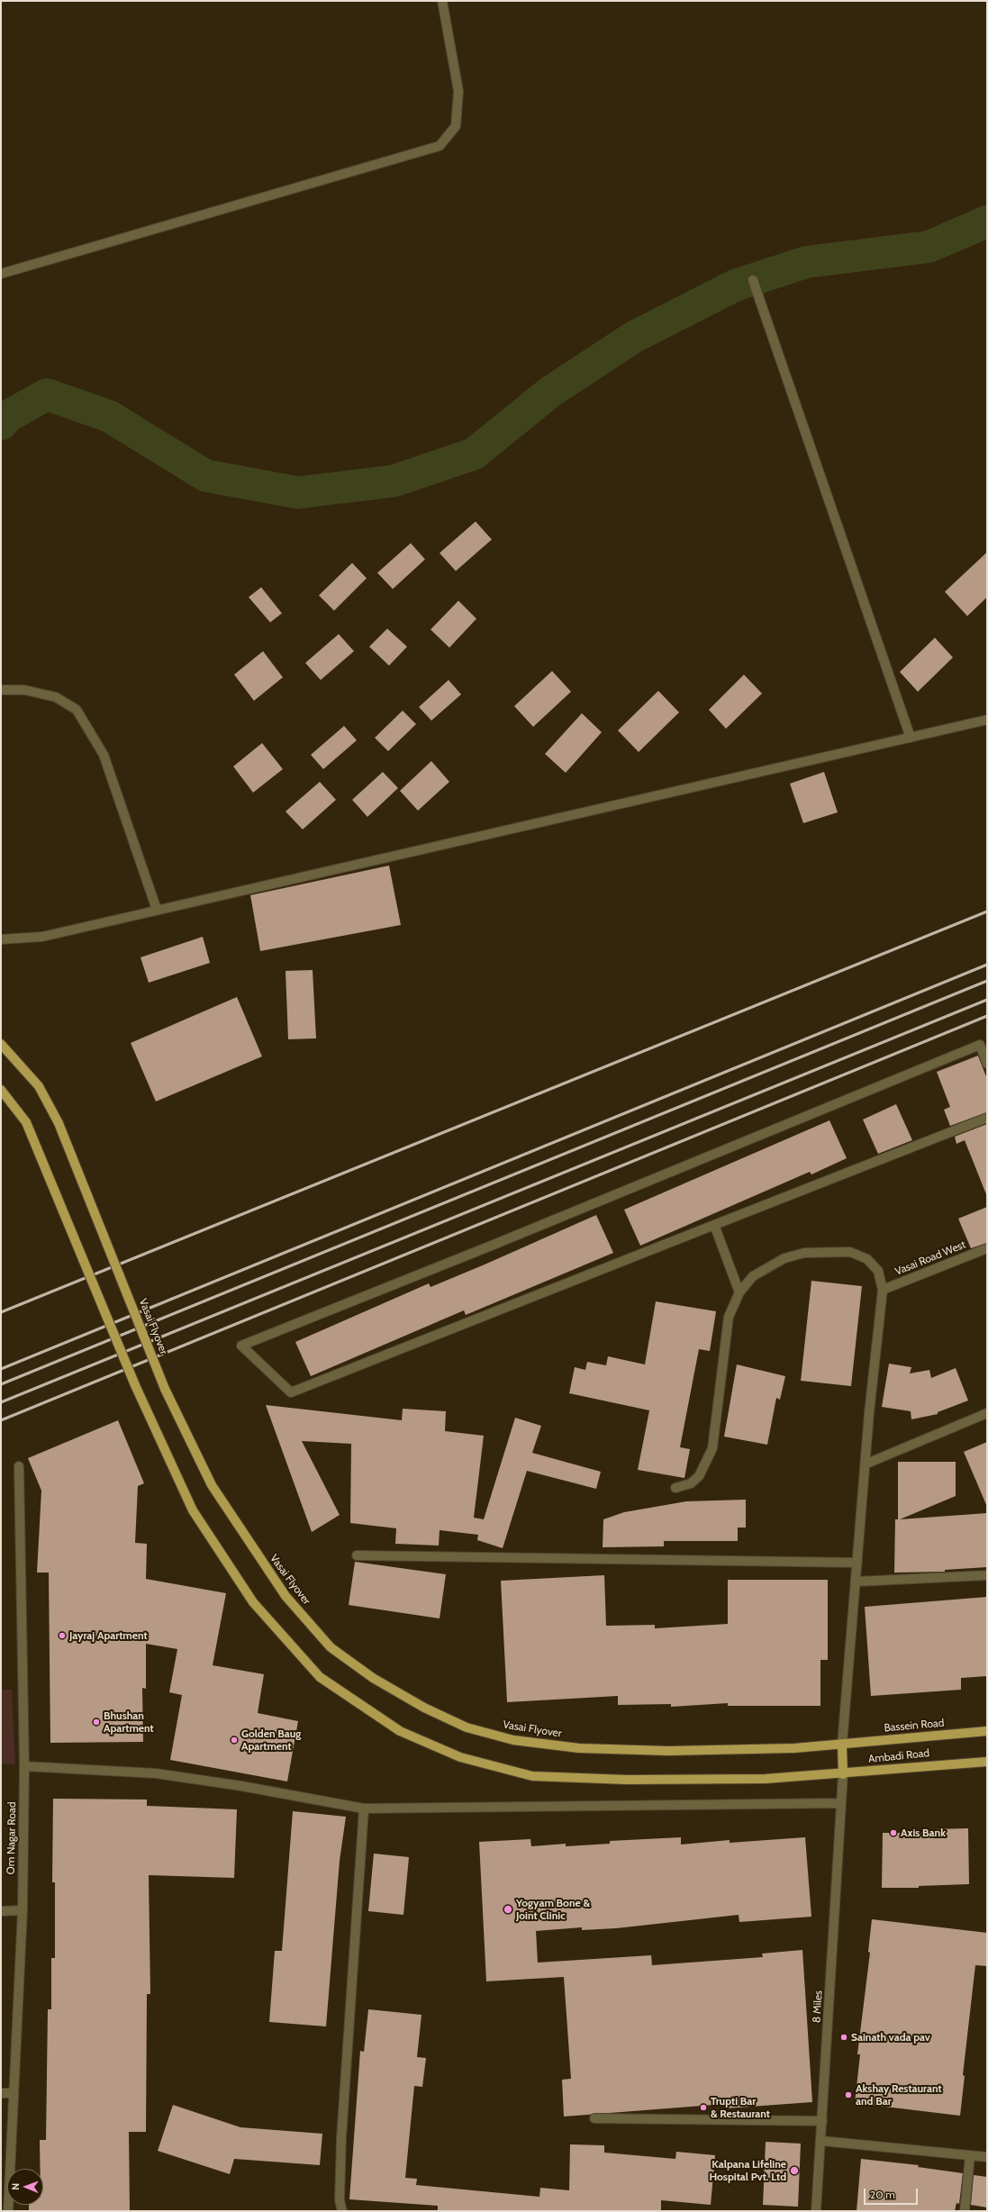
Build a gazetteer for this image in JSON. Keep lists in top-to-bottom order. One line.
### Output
{"streets":{"main road":["Vasai Flyover","Bassein Road","Ambadi Road"],"street":["Vasai Road West","Om Nagar Road","8 Miles"]},"crossings":[["Vasai Flyover","Bassein Road"]],"places":["Jayraj Apartment","Bhushan Apartment","Golden Baug Apartment","Axis Bank","Yogyam Bone & Joint Clinic","Sainath vada pav","Akshay Restaurant and Bar","Trupti Bar & Restaurant","Kalpana Lifeline Hospital Pvt. Ltd"],"scale_bar":"20 m","north":"left"}
